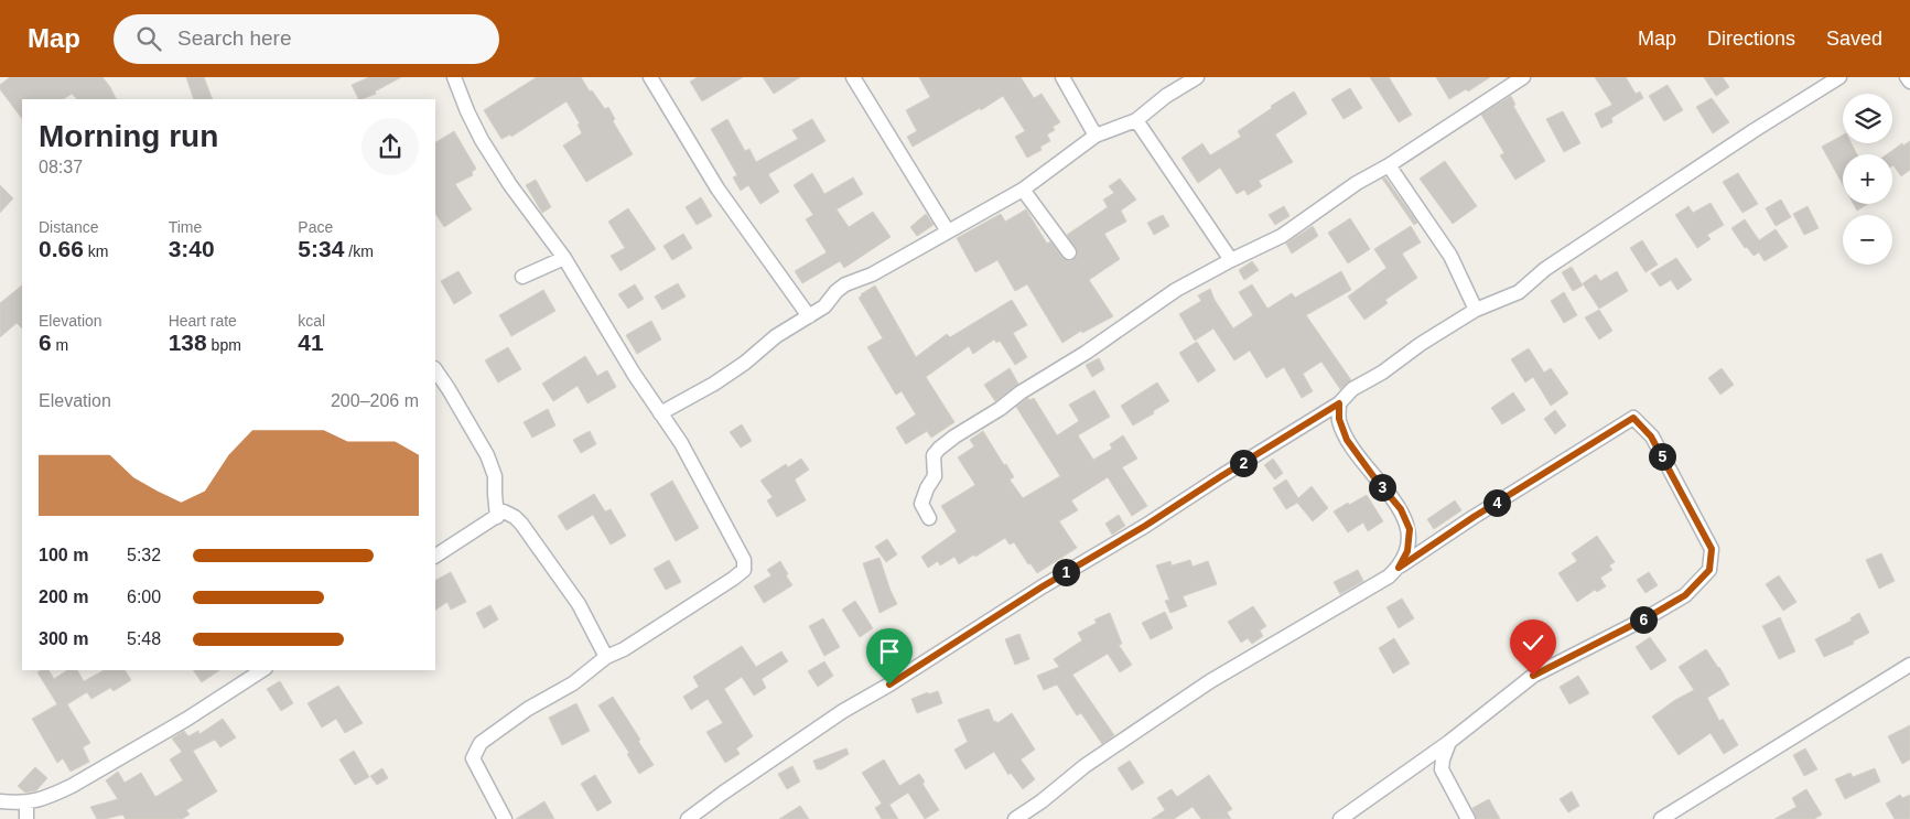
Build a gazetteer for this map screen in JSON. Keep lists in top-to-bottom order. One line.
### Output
{"page":{"header":"Map","search":"Search here","nav":["Map","Directions","Saved"],"map_buttons":["+","−"],"heading":["Morning run","08:37"],"stats":[["Distance","0.66 km"],["Time","3:40"],["Pace","5:34 /km"],["Elevation","6 m"],["Heart rate","138 bpm"],["kcal","41"]],"chart":["Elevation","200–206 m"],"pins":["5","2","3","4","1","6"],"list":[{"name":"100 m","note":"5:32"},{"name":"200 m","note":"6:00"},{"name":"300 m","note":"5:48"}]}}
